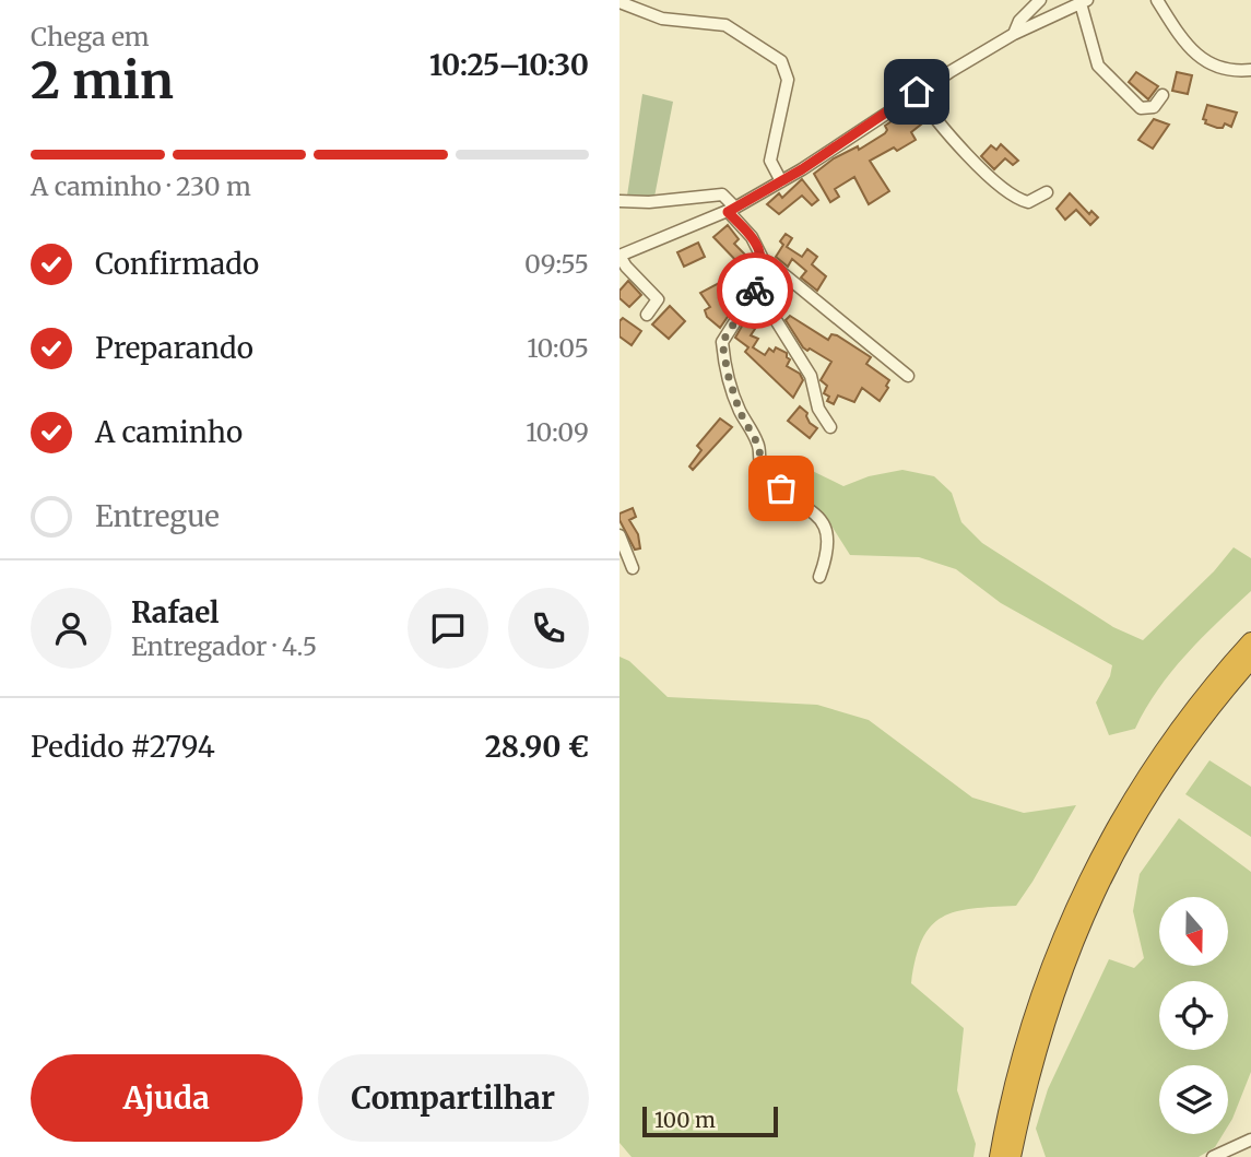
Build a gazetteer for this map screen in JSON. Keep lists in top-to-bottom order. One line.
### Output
{"scale_bar":"100 m","north":"bottom","page":{"heading":["2 min","Chega em","10:25–10:30"],"panel":["Rafael","Entregador · 4.5","Pedido #2794","28.90 €"],"bar":"A caminho · 230 m","list":[["Confirmado","09:55"],["Preparando","10:05"],["A caminho","10:09"],"Entregue"],"buttons":["Ajuda","Compartilhar"],"scale":"100 m"}}
